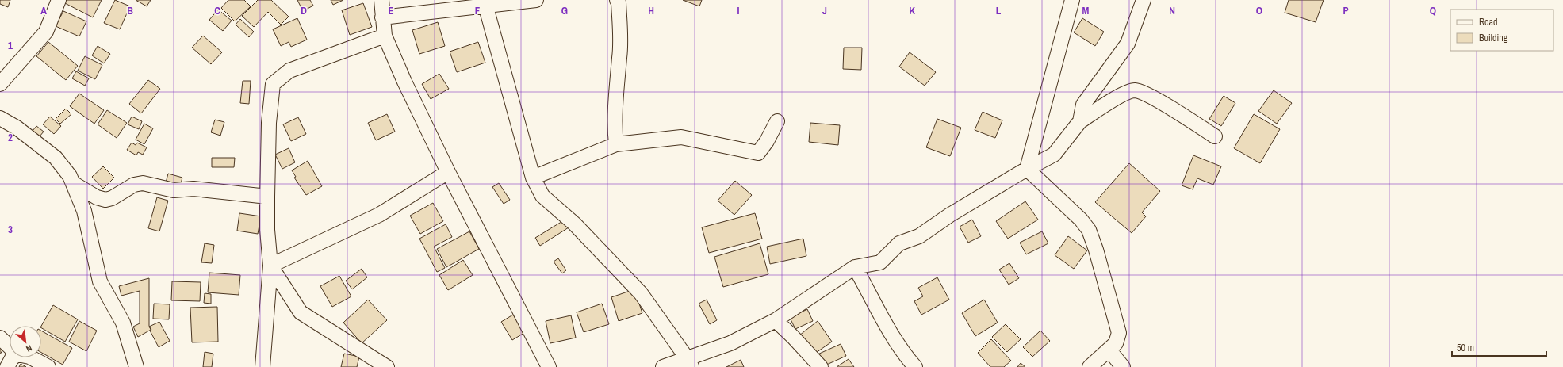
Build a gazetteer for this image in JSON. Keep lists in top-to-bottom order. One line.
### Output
{"legend":["Road","Building"],"scale_bar":"50 m","north":"bottom right","grid":{"columns":["A","B","C","D","E","F","G","H","I","J","K","L","M","N","O","P","Q"],"rows":["1","2","3"]}}
